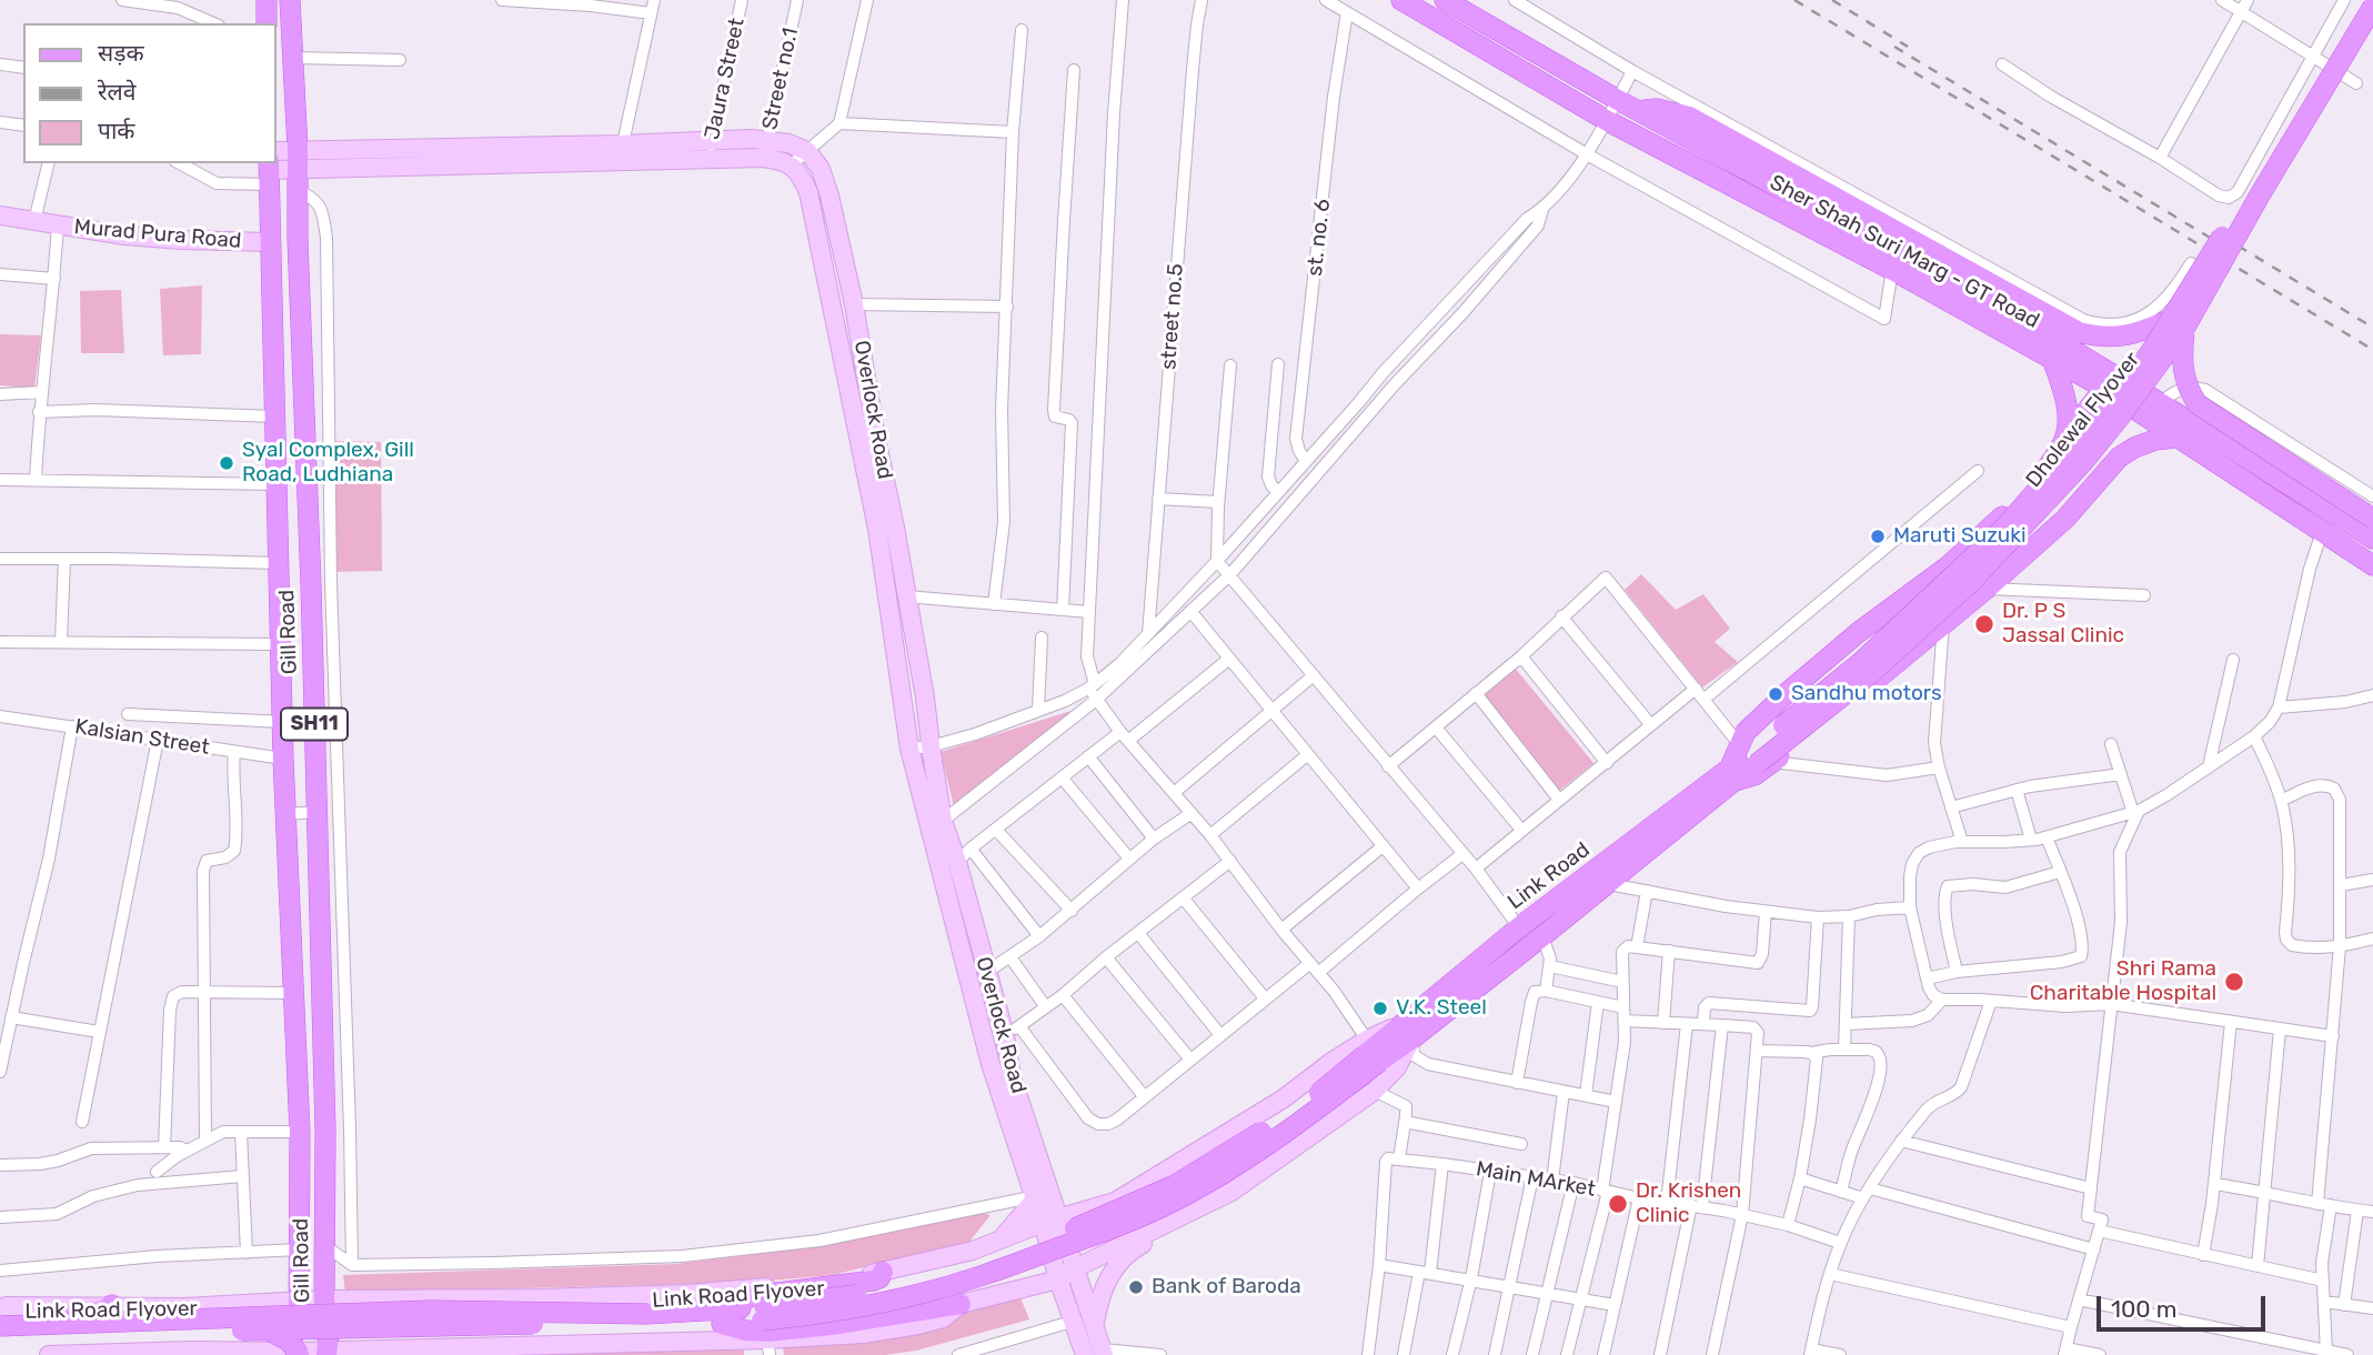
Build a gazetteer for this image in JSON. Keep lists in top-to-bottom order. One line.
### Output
{"streets":{"main road":["Sher Shah Suri Marg - GT Road","Dholewal Flyover","Gill Road","SH11","Link Road","Link Road Flyover"],"street":["Jaura Street","Street no.1","Murad Pura Road","st. no. 6","street no.5","Overlock Road","Kalsian Street","Main MArket"]},"crossings":[["Murad Pura Road","Gill Road"],["Dholewal Flyover","Link Road"],["Gill Road","Kalsian Street"],["Link Road","Link Road Flyover"]],"places":["Syal Complex, Gill Road, Ludhiana","Maruti Suzuki","Dr. P S Jassal Clinic","Sandhu motors","Shri Rama Charitable Hospital","V.K. Steel","Dr. Krishen Clinic","Bank of Baroda"],"legend":["सड़क","रेलवे","पार्क"],"scale_bar":"100 m"}
